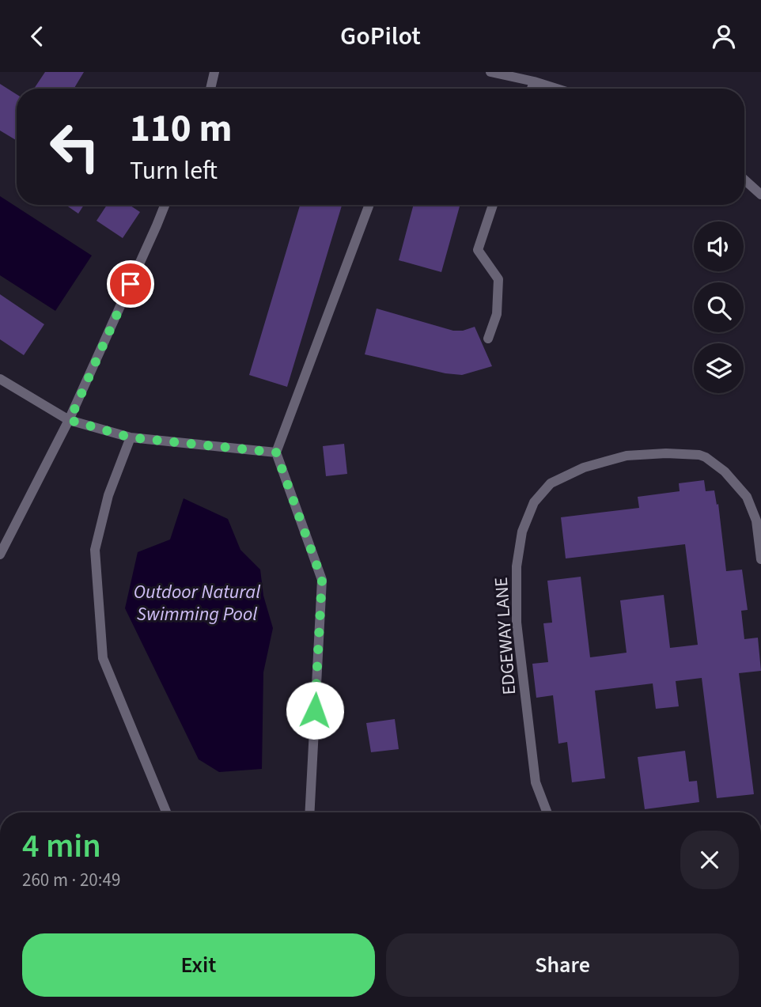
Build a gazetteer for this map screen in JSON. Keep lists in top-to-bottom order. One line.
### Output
{"streets":{"lane":["EDGEWAY LANE"]},"water":["Outdoor Natural Swimming Pool"],"page":{"header":"GoPilot","turn":["110 m","Turn left"],"heading":["4 min","260 m · 20:49"],"buttons":["Exit","Share"]}}
